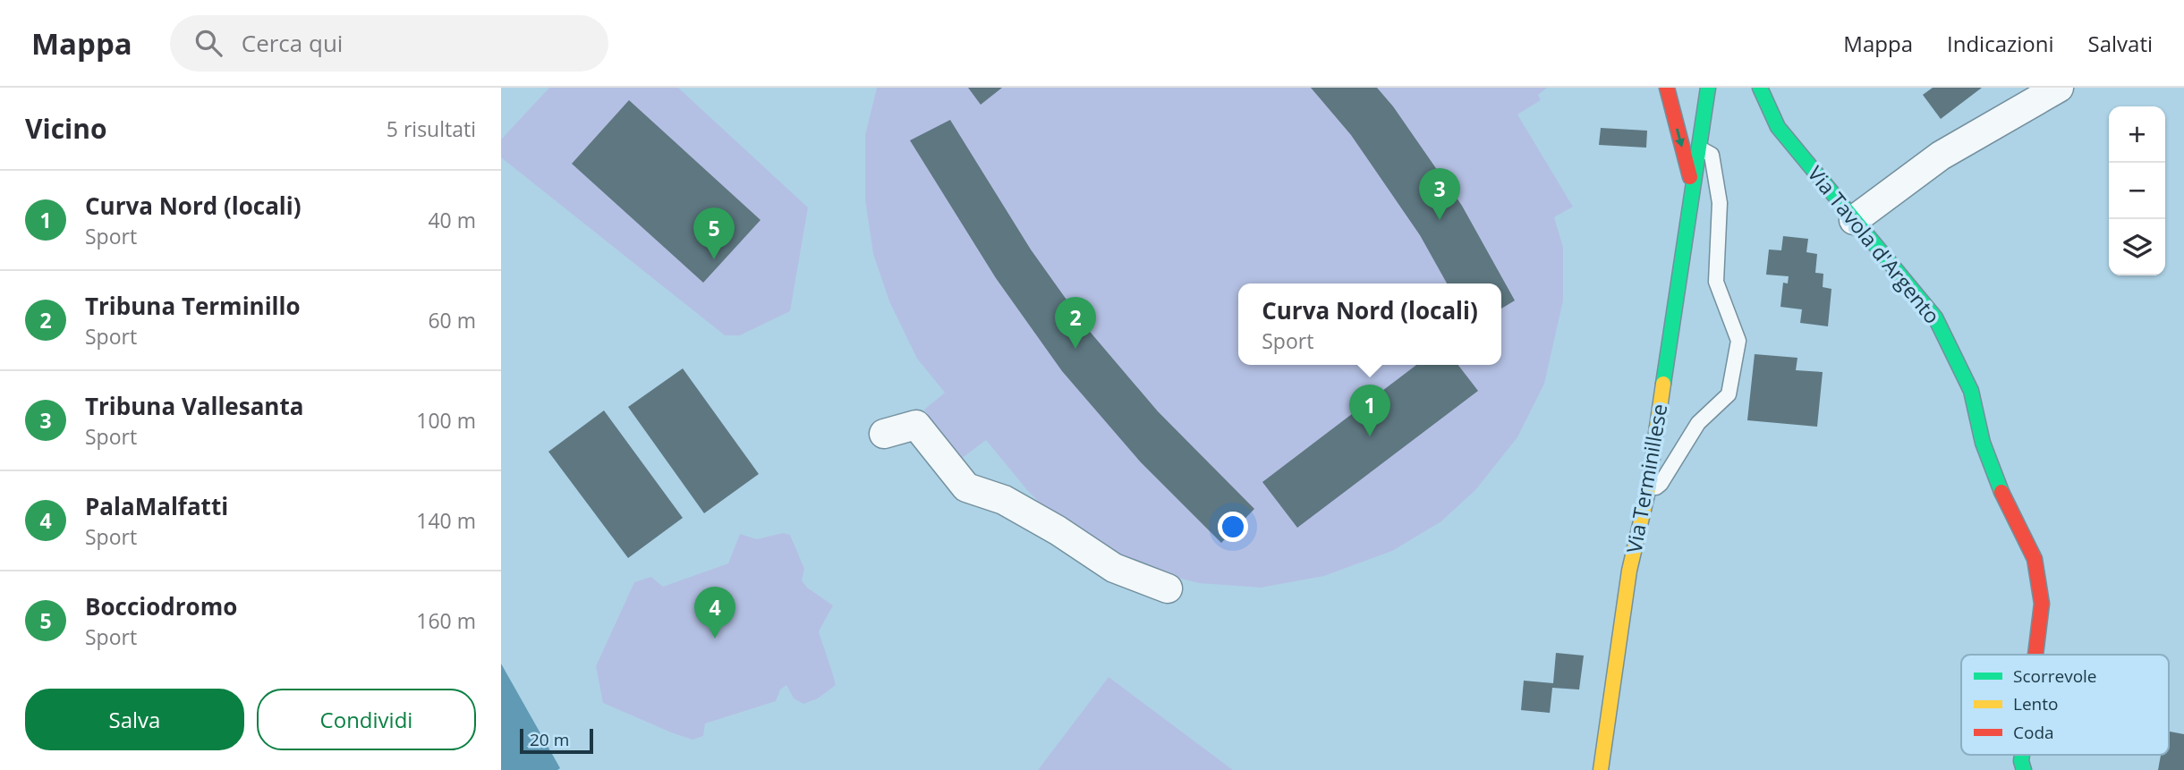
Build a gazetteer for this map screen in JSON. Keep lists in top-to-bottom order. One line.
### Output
{"streets":{"street":["Via Tavola d'Argento","Via Terminillese"]},"legend":["Scorrevole","Lento","Coda"],"scale_bar":"20 m","page":{"header":"Mappa","search":"Cerca qui","nav":["Mappa","Indicazioni","Salvati"],"heading":["Vicino","5 risultati"],"map_buttons":["+","−"],"pins":["3","5","2","1","4"],"list":[{"mark":"1","name":"Curva Nord (locali)","note":"Sport","value":"40 m"},{"mark":"2","name":"Tribuna Terminillo","note":"Sport","value":"60 m"},{"mark":"3","name":"Tribuna Vallesanta","note":"Sport","value":"100 m"},{"mark":"4","name":"PalaMalfatti","note":"Sport","value":"140 m"},{"mark":"5","name":"Bocciodromo","note":"Sport","value":"160 m"}],"popup":["Curva Nord (locali)","Sport"],"buttons":["Salva","Condividi"],"scale":"20 m"}}
